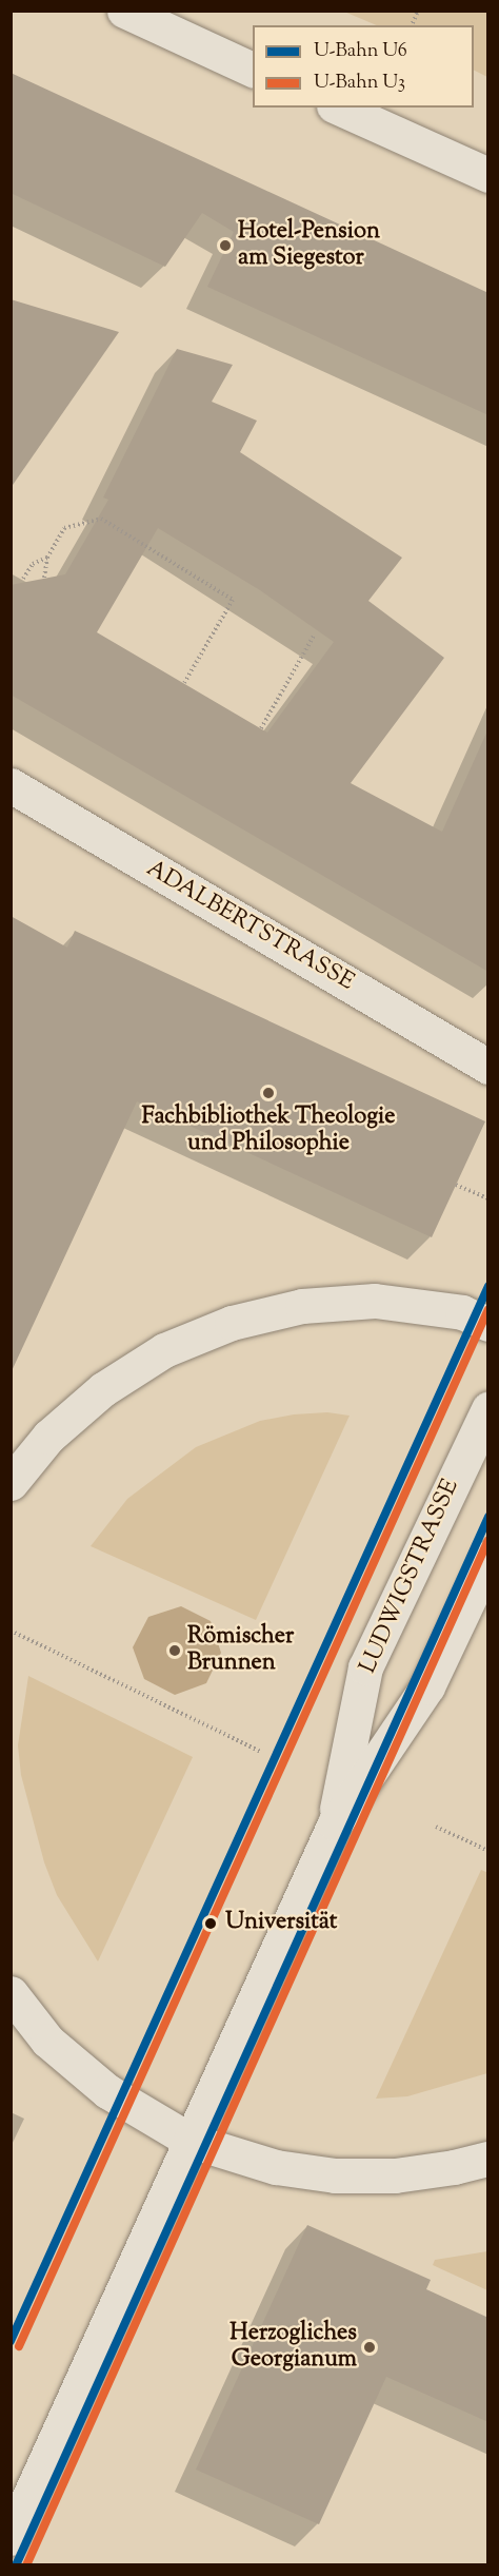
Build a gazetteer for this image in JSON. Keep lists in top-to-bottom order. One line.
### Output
{"streets":{"street":["ADALBERTSTRASSE","LUDWIGSTRASSE"]},"places":["Hotel-Pension am Siegestor","Fachbibliothek Theologie und Philosophie","Römischer Brunnen","Universität","Herzogliches Georgianum"],"lines":["metro line U6","metro line U3"],"legend":["U-Bahn U6","U-Bahn U3"]}
